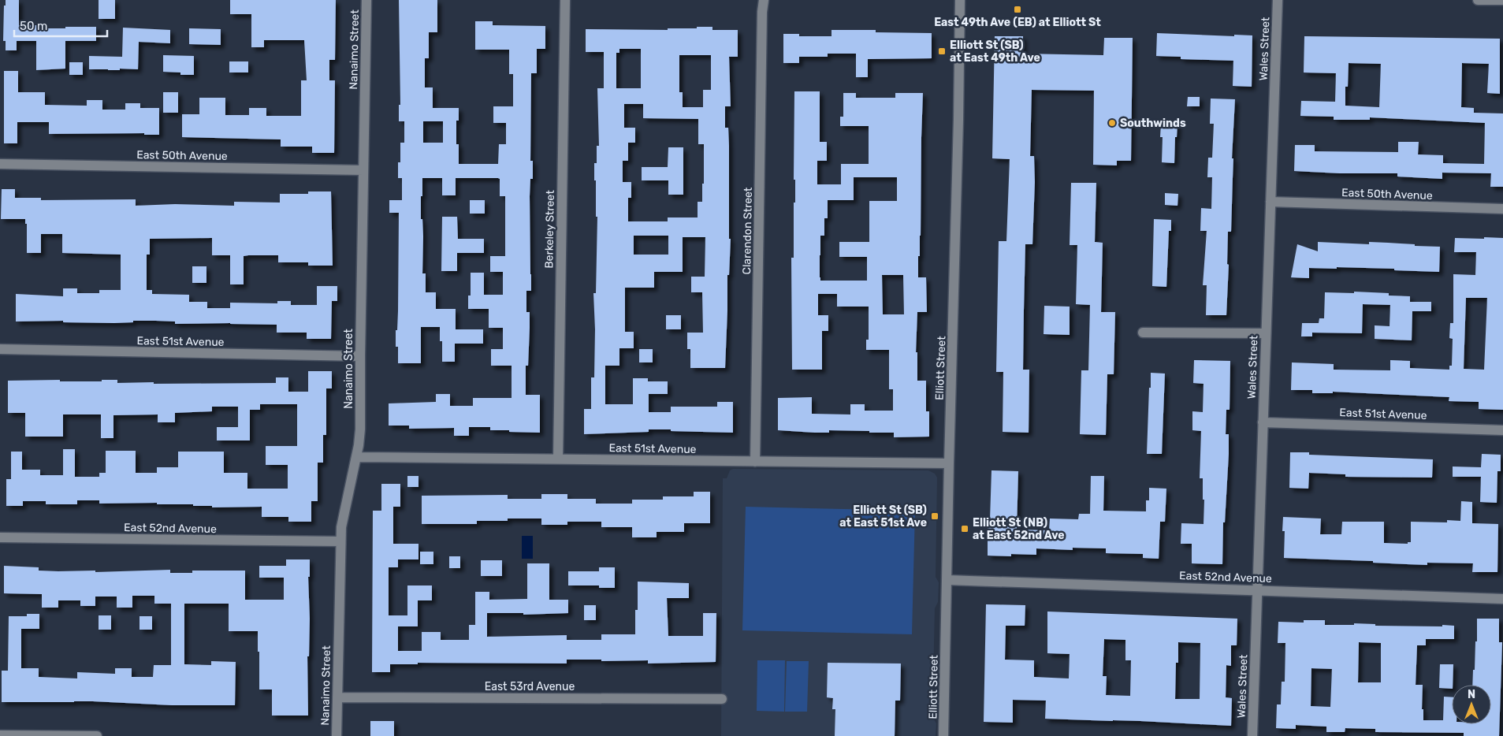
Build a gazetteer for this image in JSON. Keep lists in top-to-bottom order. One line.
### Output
{"streets":{"street":["Wales Street","Nanaimo Street","East 50th Avenue","Berkeley Street","Clarendon Street","East 51st Avenue","Elliott Street","East 52nd Avenue","East 53rd Avenue"]},"crossings":[["Wales Street","East 50th Avenue"],["Wales Street","East 51st Avenue"],["Wales Street","East 52nd Avenue"],["Nanaimo Street","East 50th Avenue"],["Nanaimo Street","East 51st Avenue"],["Nanaimo Street","East 52nd Avenue"],["Nanaimo Street","East 53rd Avenue"],["Berkeley Street","East 51st Avenue"],["Clarendon Street","East 51st Avenue"],["East 51st Avenue","Elliott Street"],["Elliott Street","East 52nd Avenue"]],"places":{"transit":["East 49th Ave (EB) at Elliott St","Elliott St (SB) at East 49th Ave","Elliott St (SB) at East 51st Ave","Elliott St (NB) at East 52nd Ave"],"other":["Southwinds"]},"scale_bar":"50 m","north":"top"}
